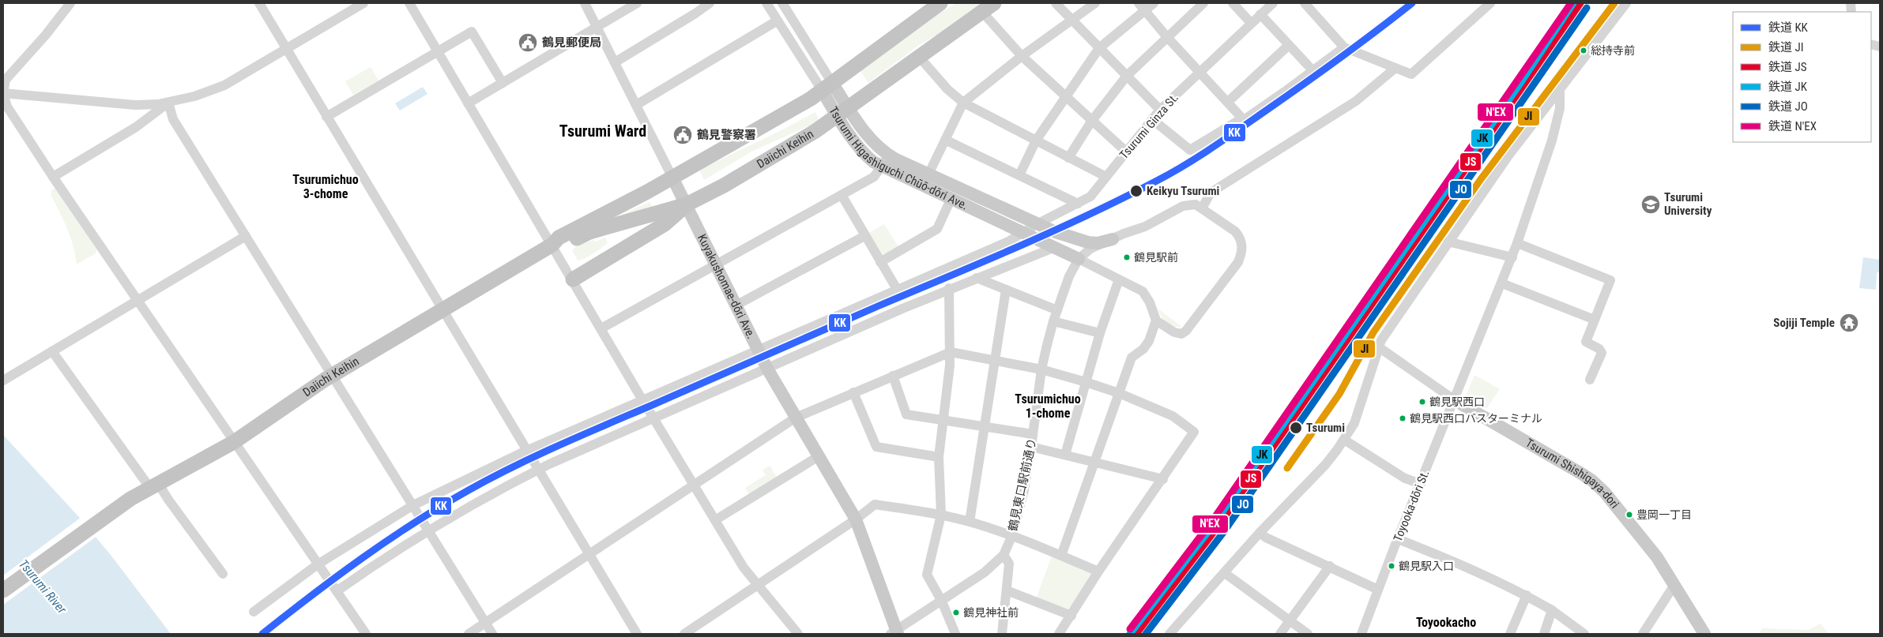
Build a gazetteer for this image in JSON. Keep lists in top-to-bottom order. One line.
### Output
{"streets":{"highway":["Daiichi Keihin"],"main road":["Tsurumi Higashiguchi Chūō-dōri Ave.","Kuyakushomae-dōri Ave.","Tsurumi Shishigaya-dori"],"street":["Tsurumi Ginza St.","鶴見東口駅前通り","Toyooka-dōri St."]},"crossings":[["Tsurumi Ginza St.","Tsurumi Higashiguchi Chūō-dōri Ave."],["Tsurumi Ginza St.","Kuyakushomae-dōri Ave."],["Daiichi Keihin","Tsurumi Higashiguchi Chūō-dōri Ave."],["Daiichi Keihin","Kuyakushomae-dōri Ave."],["Tsurumi Higashiguchi Chūō-dōri Ave.","鶴見東口駅前通り"],["Kuyakushomae-dōri Ave.","鶴見東口駅前通り"],["Tsurumi Shishigaya-dori","Toyooka-dōri St."]],"districts":["Tsurumi Ward","Tsurumichuo 3-chome","Tsurumichuo 1-chome","Toyookacho"],"water":["Tsurumi River"],"places":{"public building":["鶴見郵便局","鶴見警察署"],"other":["総持寺前","Keikyu Tsurumi","鶴見駅前","鶴見駅西口","鶴見駅西口バスターミナル","Tsurumi","豊岡一丁目","鶴見駅入口","鶴見神社前"],"school or university":["Tsurumi University"],"temple":["Sojiji Temple"]},"lines":["rail line KK","rail line JI","rail line JS","rail line JK","rail line N'EX","rail line JO"],"legend":["鉄道 KK","鉄道 JI","鉄道 JS","鉄道 JK","鉄道 JO","鉄道 N'EX"]}
